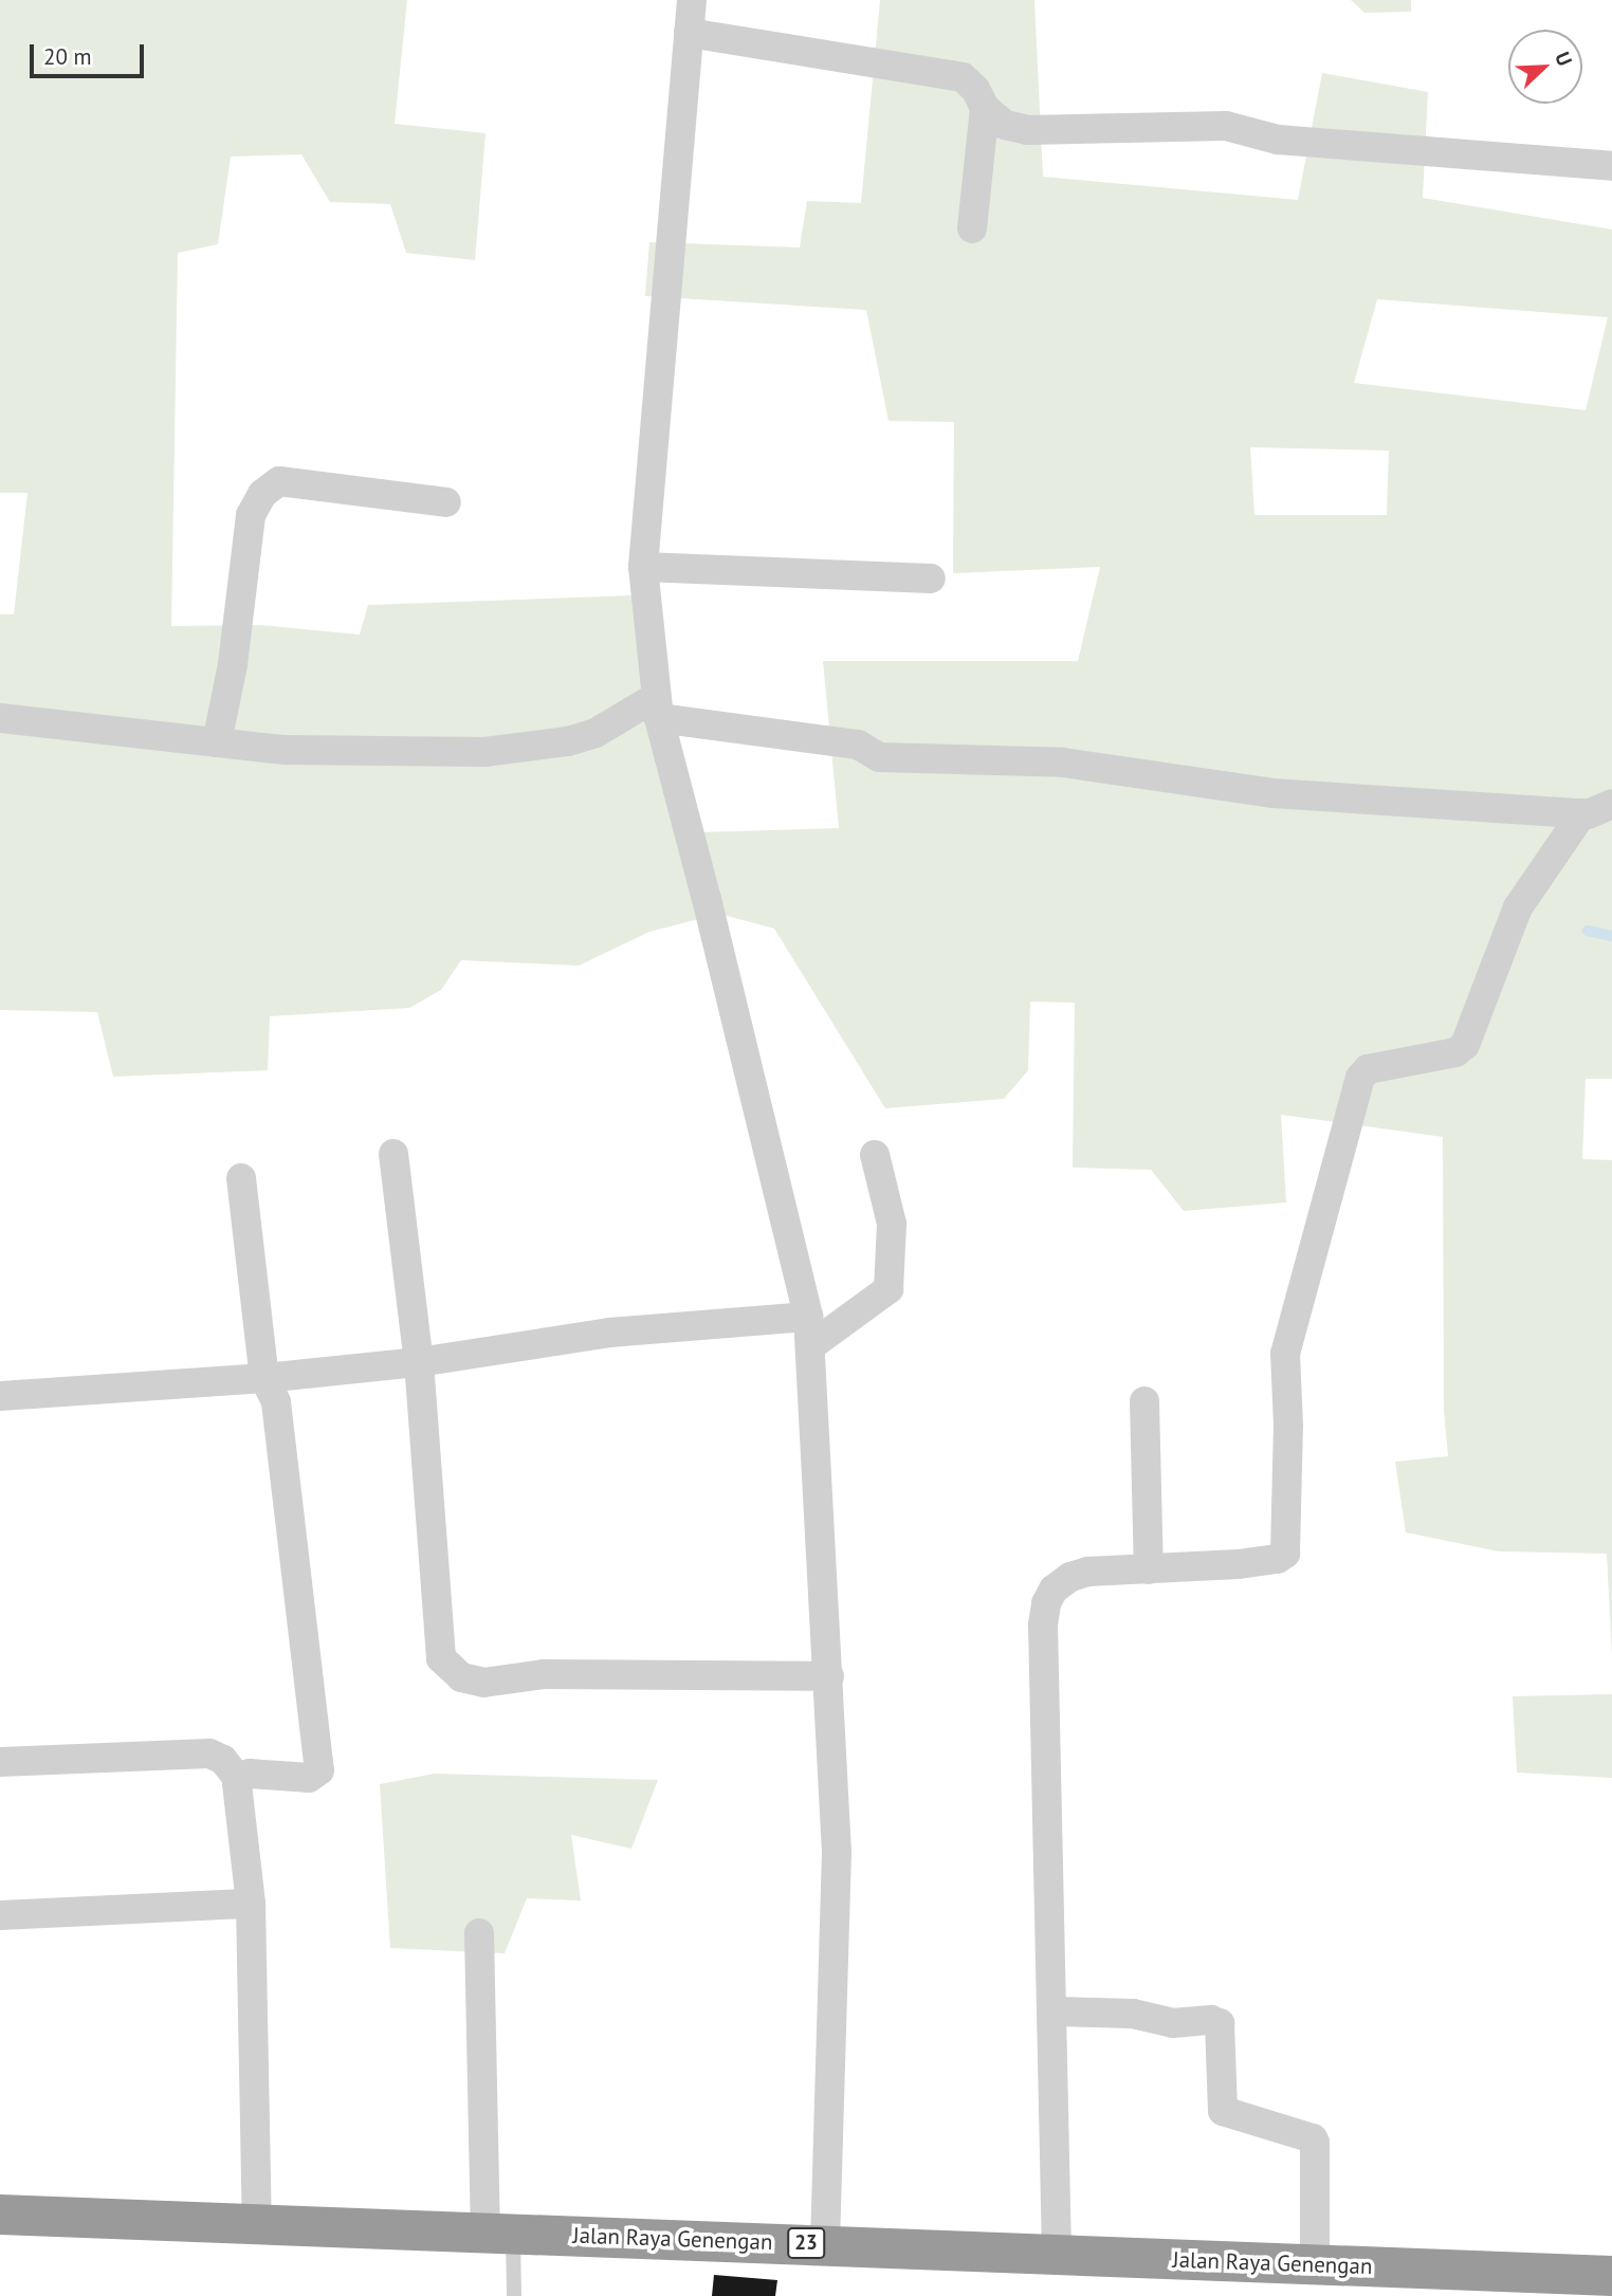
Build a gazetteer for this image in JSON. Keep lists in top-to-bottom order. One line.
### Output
{"streets":{"highway":["Jalan Raya Genengan","23"]},"scale_bar":"20 m","north":"top right"}
